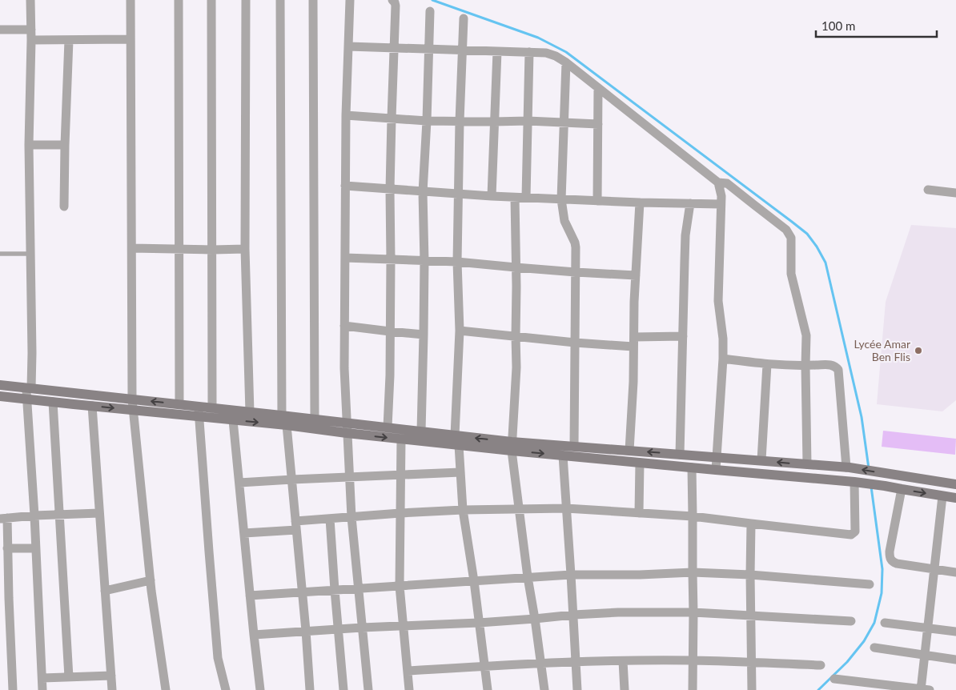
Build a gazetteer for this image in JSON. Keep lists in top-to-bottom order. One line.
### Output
{"places":["Lycée Amar Ben Flis"],"scale_bar":"100 m"}
